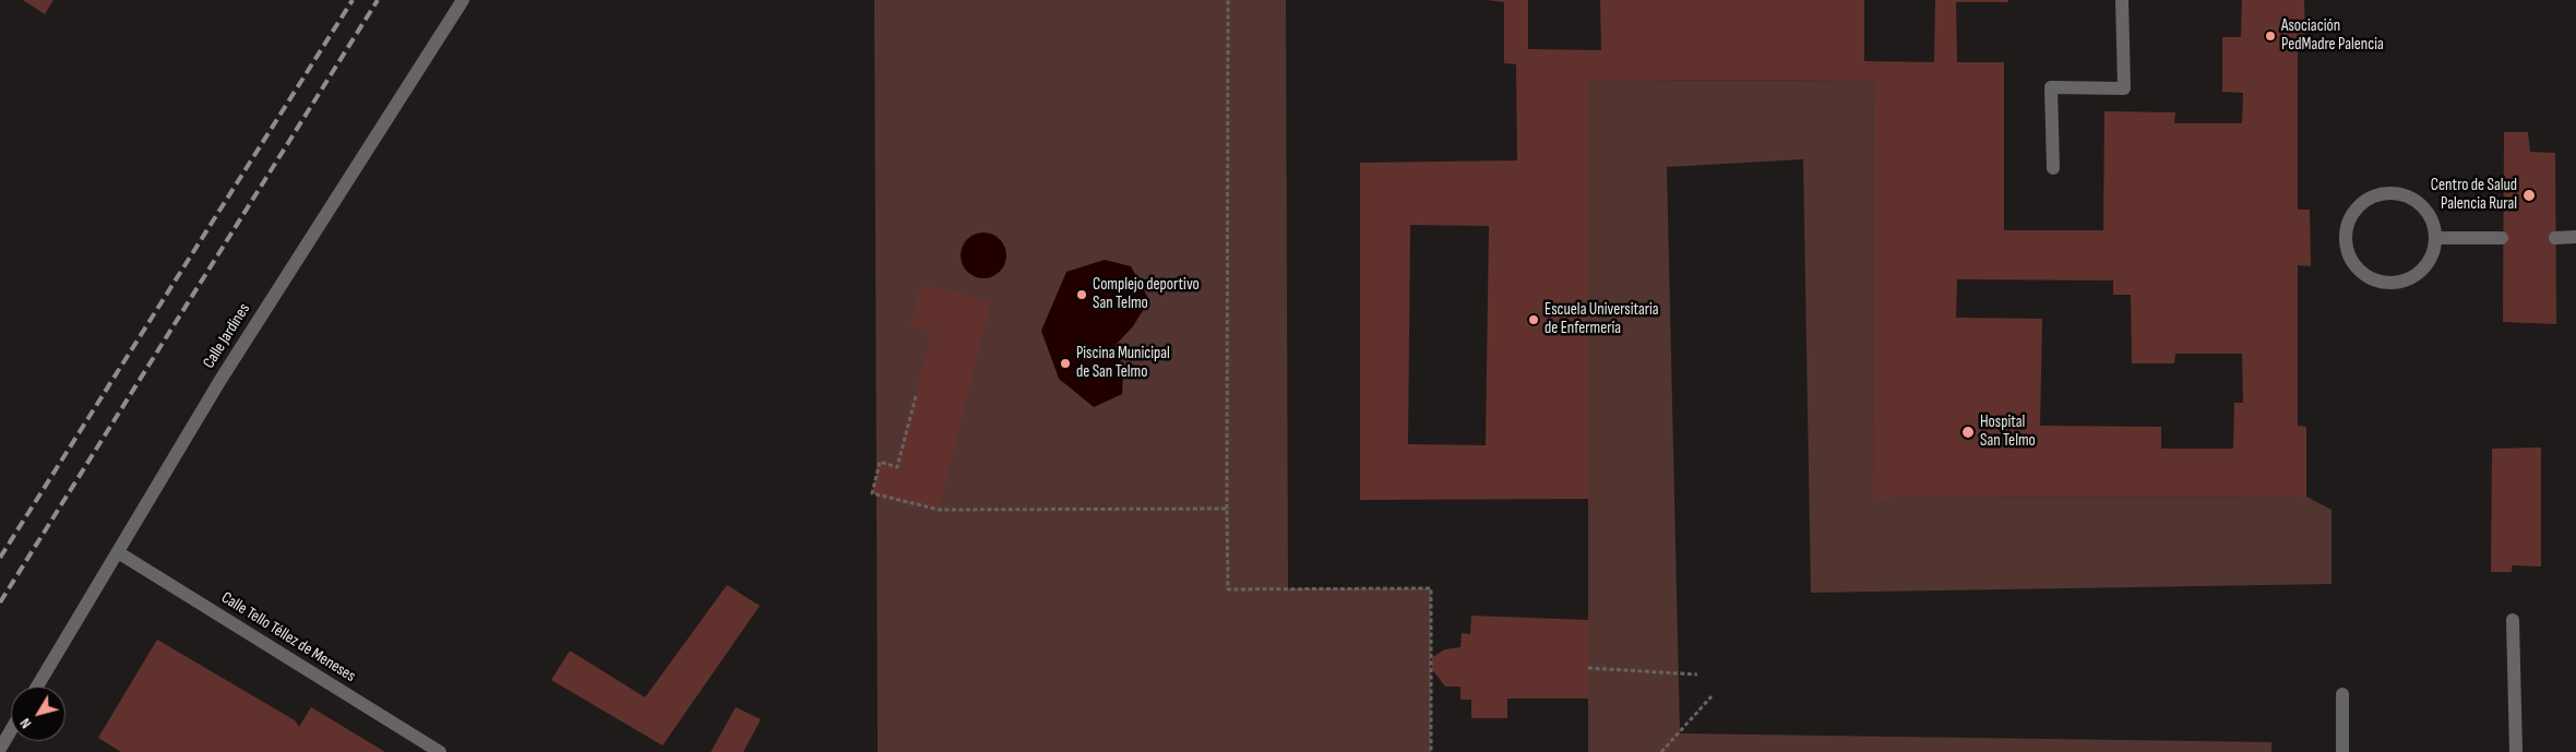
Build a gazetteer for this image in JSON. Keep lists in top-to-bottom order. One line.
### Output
{"streets":{"street":["Calle Jardines","Calle Tello Téllez de Meneses"]},"crossings":[["Calle Jardines","Calle Tello Téllez de Meneses"]],"places":["Asociación PedMadre Palencia","Centro de Salud Palencia Rural","Complejo deportivo San Telmo","Escuela Universitaria de Enfermería","Piscina Municipal de San Telmo","Hospital San Telmo"],"north":"bottom left"}
